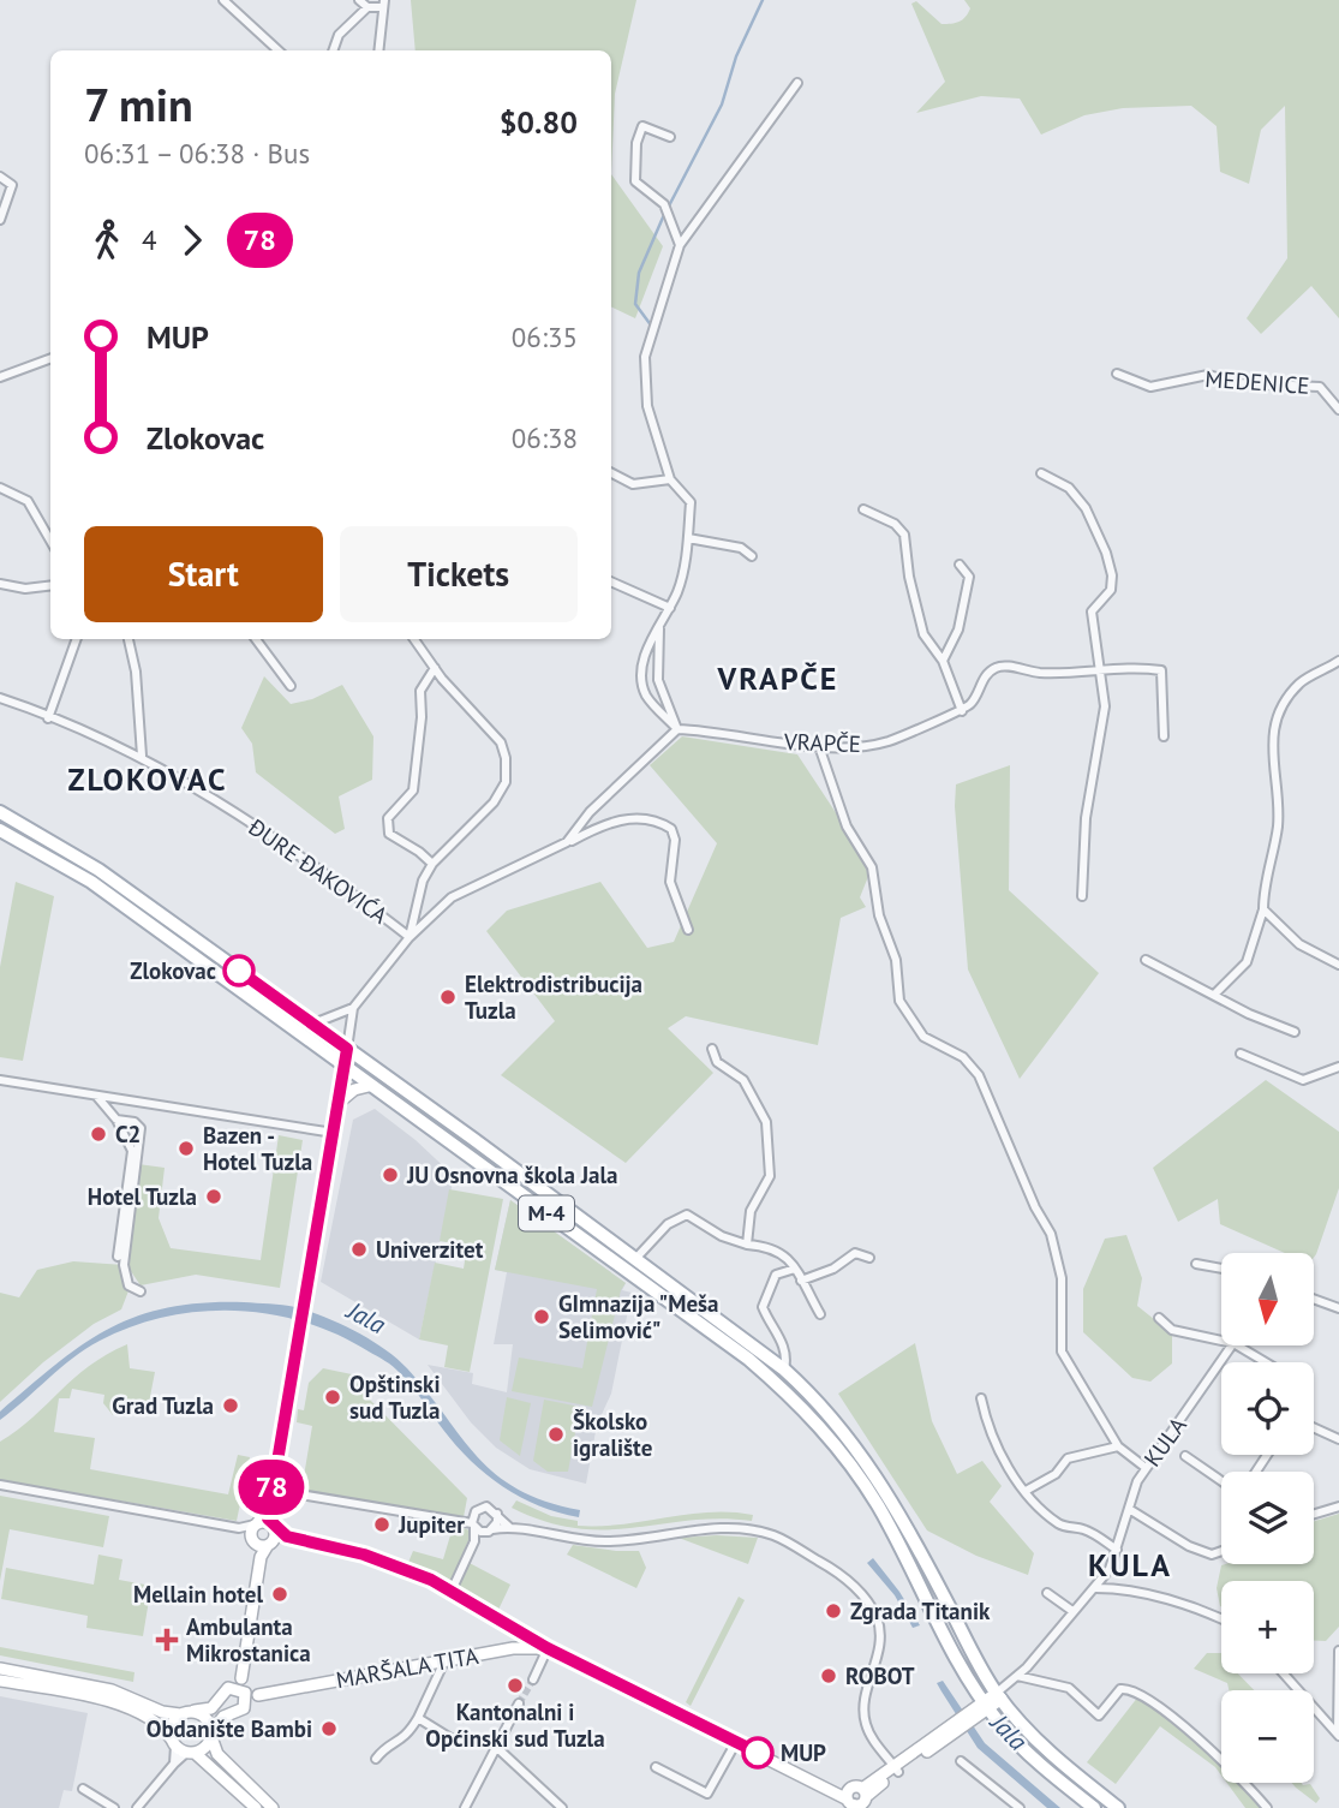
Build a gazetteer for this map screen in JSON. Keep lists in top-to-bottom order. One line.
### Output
{"streets":{"main road":["M-4"],"street":["MEDENICE","VRAPČE","ĐURE ĐAKOVIĆA","KULA","MARŠALA TITA"]},"crossings":[["M-4","KULA"]],"districts":["VRAPČE","ZLOKOVAC","KULA"],"water":["Jala"],"places":{"other":["Zlokovac","Elektrodistribucija Tuzla","C2","Bazen - Hotel Tuzla","JU Osnovna škola Jala","Hotel Tuzla","Univerzitet","GImnazija \"Meša Selimović\"","Opštinski sud Tuzla","Grad Tuzla","Školsko igralište","Jupiter","Mellain hotel","Zgrada Titanik","ROBOT","Kantonalni i Općinski sud Tuzla","Obdanište Bambi","MUP"],"health":["Ambulanta Mikrostanica"]},"lines":["bus line 78"],"north":"bottom","page":{"on_map":"78","heading":["7 min","06:31 – 06:38 · Bus","$0.80"],"legs":["4","78"],"list":[{"name":"MUP","value":"06:35"},{"name":"Zlokovac","value":"06:38"}],"buttons":["Start","Tickets"],"map_buttons":["+","−"]}}
